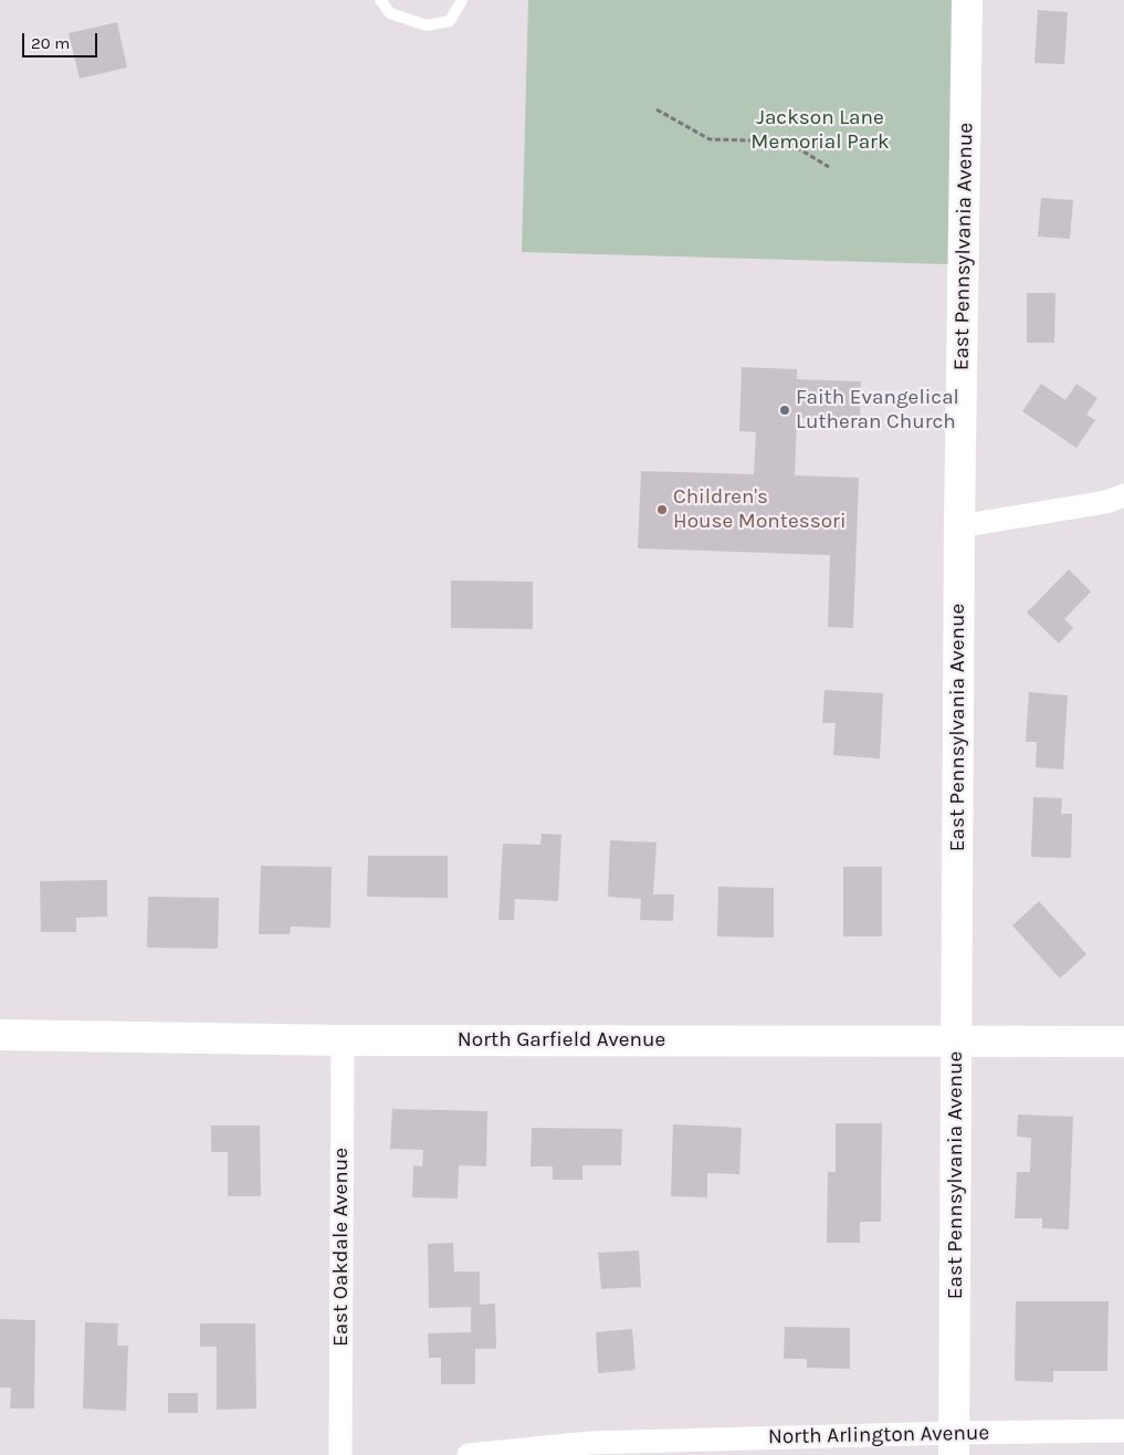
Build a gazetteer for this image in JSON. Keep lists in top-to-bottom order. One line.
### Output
{"streets":{"street":["East Pennsylvania Avenue","North Garfield Avenue","East Oakdale Avenue","North Arlington Avenue"]},"crossings":[["East Pennsylvania Avenue","North Garfield Avenue"],["East Pennsylvania Avenue","North Arlington Avenue"],["North Garfield Avenue","East Oakdale Avenue"]],"parks":["Jackson Lane Memorial Park"],"places":["Faith Evangelical Lutheran Church","Children's House Montessori"],"scale_bar":"20 m"}
